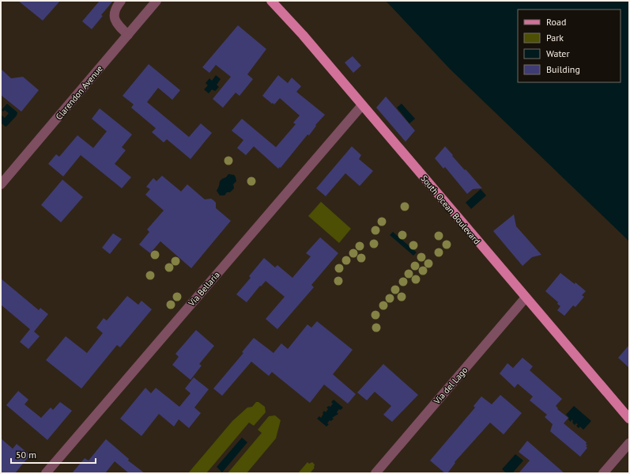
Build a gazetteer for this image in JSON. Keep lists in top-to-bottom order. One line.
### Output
{"streets":{"main road":["South Ocean Boulevard"],"street":["Clarendon Avenue","Via Bellaria","Via del Lago"]},"crossings":[["South Ocean Boulevard","Via Bellaria"],["South Ocean Boulevard","Via del Lago"]],"legend":["Road","Park","Water","Building"],"scale_bar":"50 m"}
